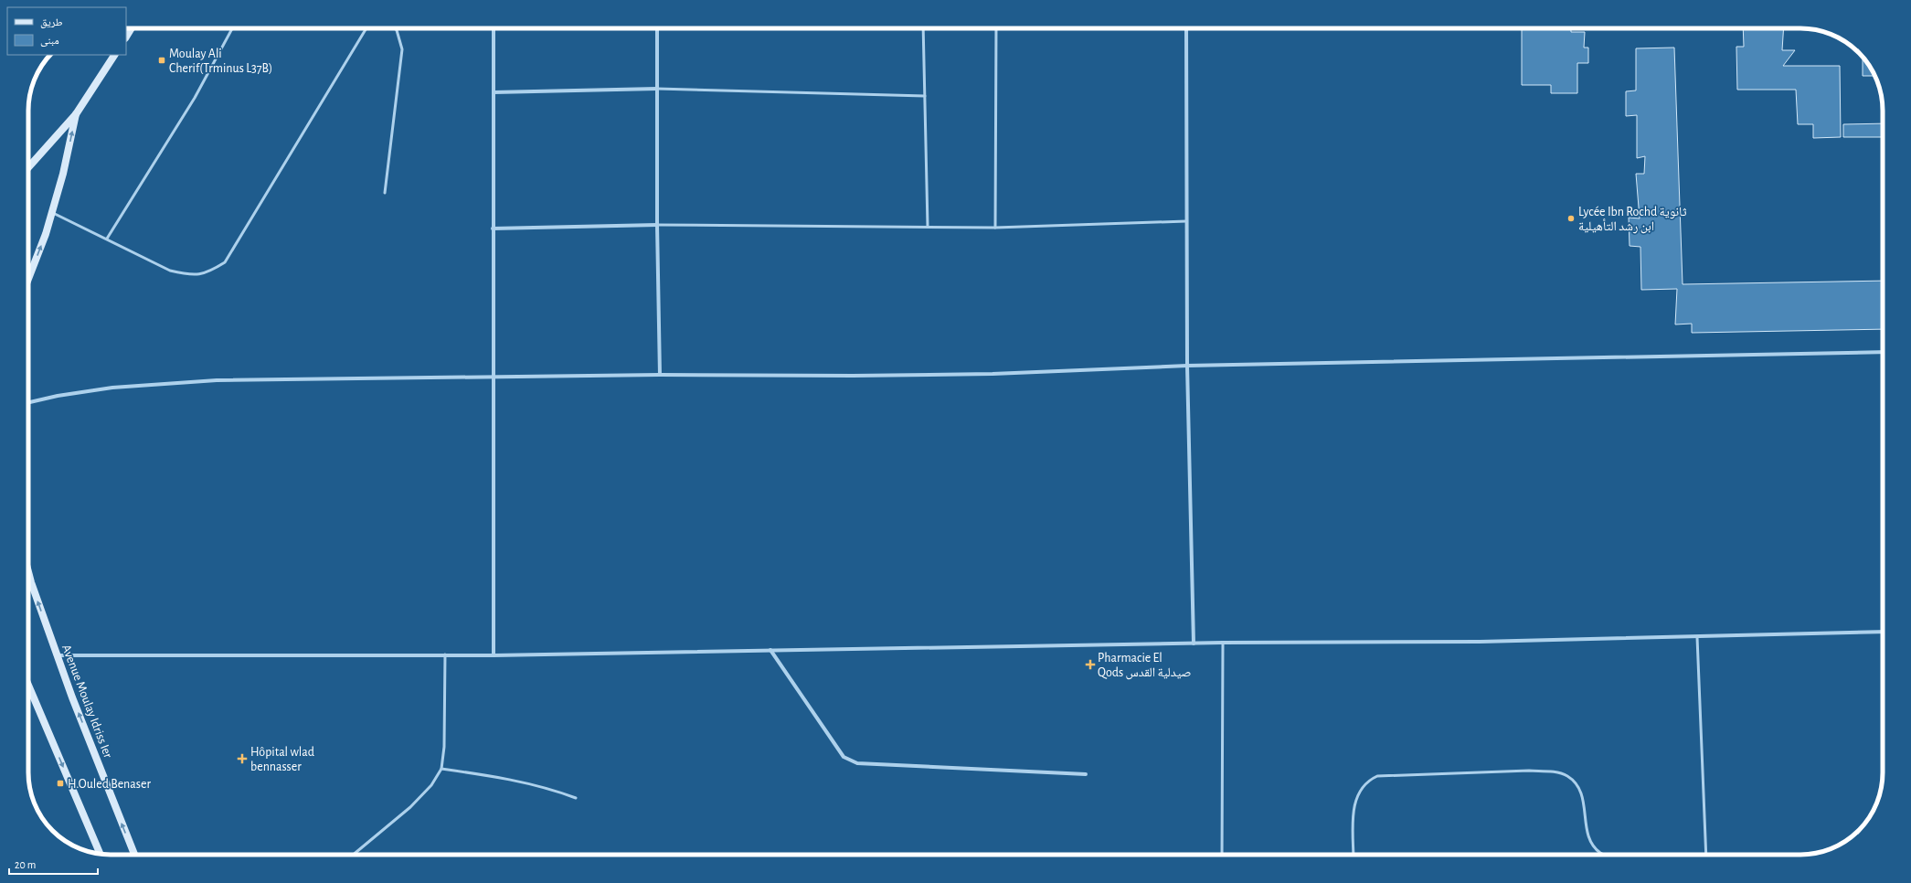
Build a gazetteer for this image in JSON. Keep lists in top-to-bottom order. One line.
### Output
{"streets":{"main road":["Avenue Moulay Idriss Ier"]},"places":{"transit":["Moulay Ali Cherif(Trminus L37B)","H.Ouled Benaser"],"other":["Lycée Ibn Rochd ثانوية ابن رشد التأهيلية"],"health":["Pharmacie El Qods صيدلية القدس","Hôpital wlad bennasser"]},"legend":["طريق","مبنى"],"scale_bar":"20 m"}
